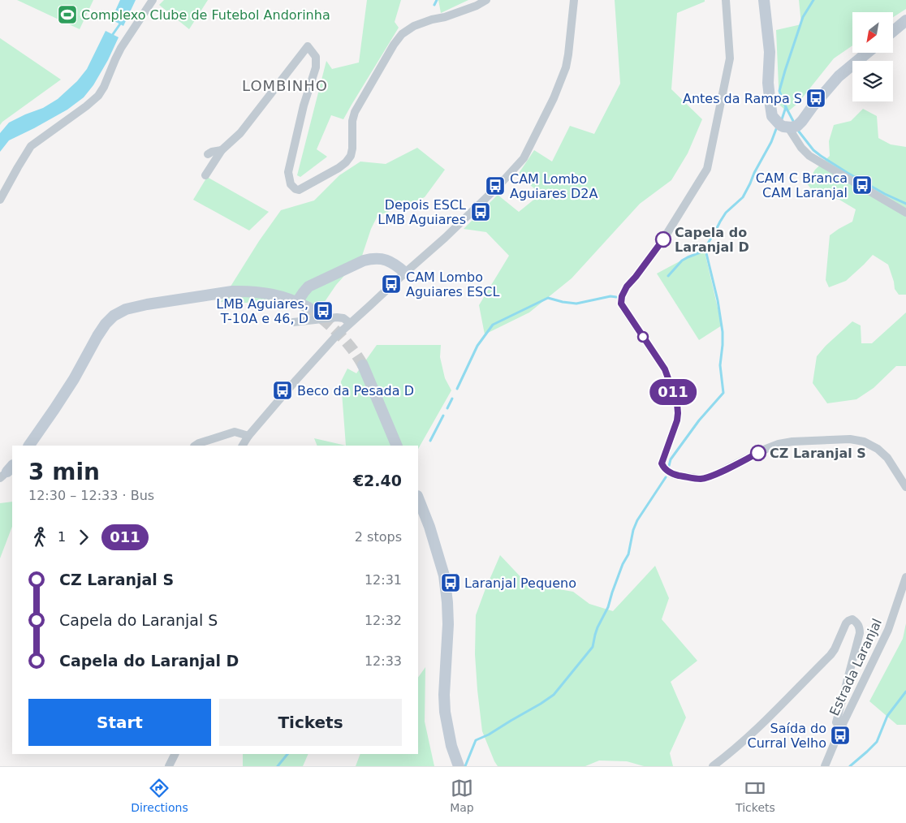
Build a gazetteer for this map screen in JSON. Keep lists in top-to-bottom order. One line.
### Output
{"streets":{"street":["Estrada Laranjal"]},"districts":["LOMBINHO"],"places":{"sports":["Complexo Clube de Futebol Andorinha"],"bus stop":["Antes da Rampa S","CAM C Branca CAM Laranjal","CAM Lombo Aguiares D2A","Depois ESCL LMB Aguiares","CAM Lombo Aguiares ESCL","LMB Aguiares, T-10A e 46, D","Beco da Pesada D","Laranjal Pequeno","Saída do Curral Velho"],"other":["Capela do Laranjal D","CZ Laranjal S"]},"lines":["bus line 011"],"north":"bottom left","page":{"on_map":"011","heading":["3 min","12:30 – 12:33 · Bus","€2.40"],"legs":["1","011","2 stops"],"list":[{"name":"CZ Laranjal S","value":"12:31"},{"name":"Capela do Laranjal S","value":"12:32"},{"name":"Capela do Laranjal D","value":"12:33"}],"buttons":["Start","Tickets"],"tabs":["Directions","Map","Tickets"]}}
